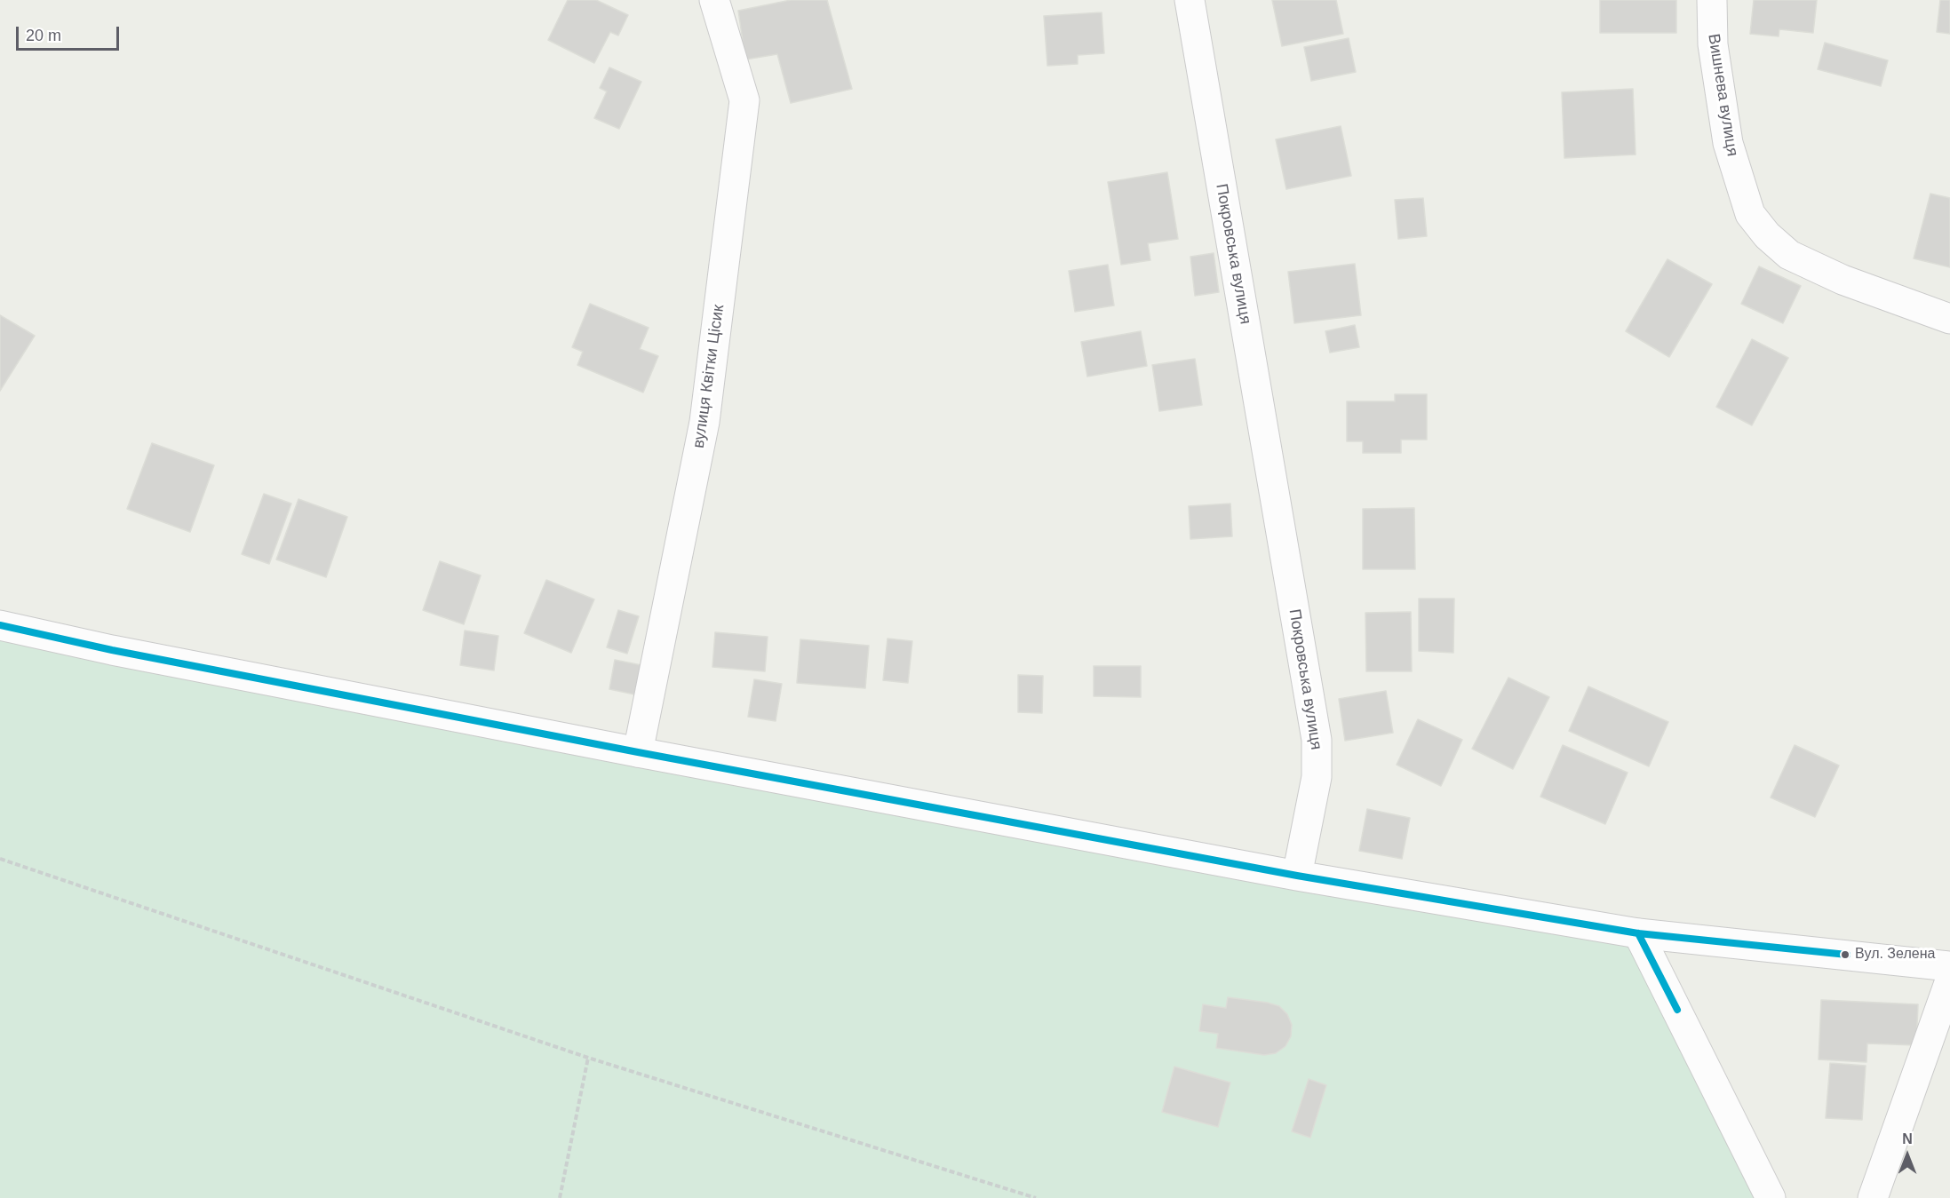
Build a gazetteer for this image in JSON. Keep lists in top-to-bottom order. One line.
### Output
{"streets":{"street":["Вишнева вулиця","Покровська вулиця","вулиця Квітки Цісик"]},"places":["Вул. Зелена"],"scale_bar":"20 m","north":"top"}
